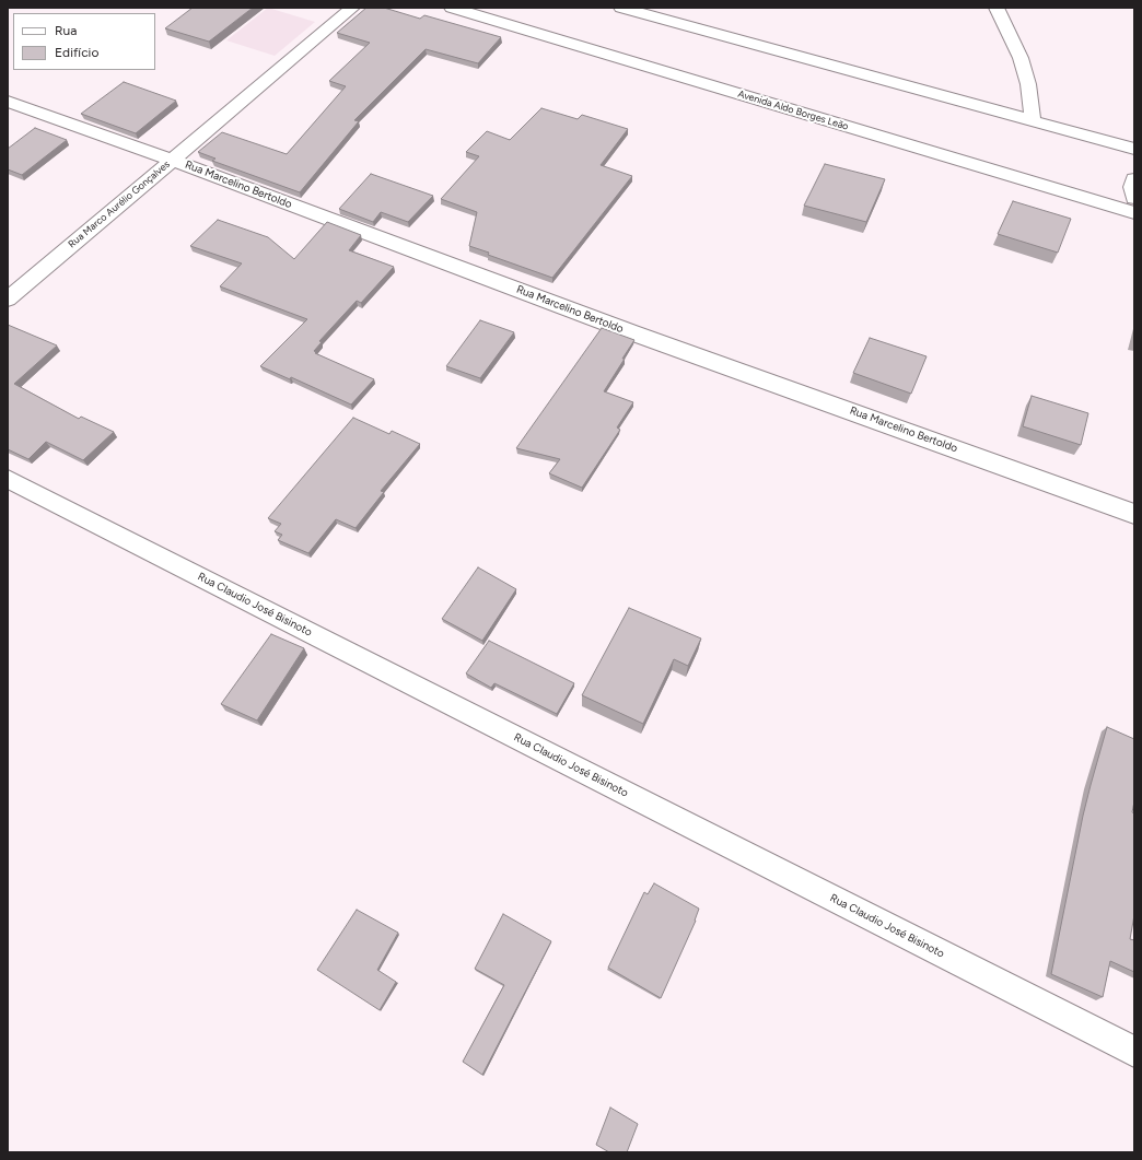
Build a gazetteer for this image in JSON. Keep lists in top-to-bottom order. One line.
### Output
{"streets":{"street":["Avenida Aldo Borges Leão","Rua Marcelino Bertoldo","Rua Marco Aurélio Gonçalves","Rua Claudio José Bisinoto"]},"crossings":[["Rua Marcelino Bertoldo","Rua Marco Aurélio Gonçalves"]],"legend":["Rua","Edifício"]}
